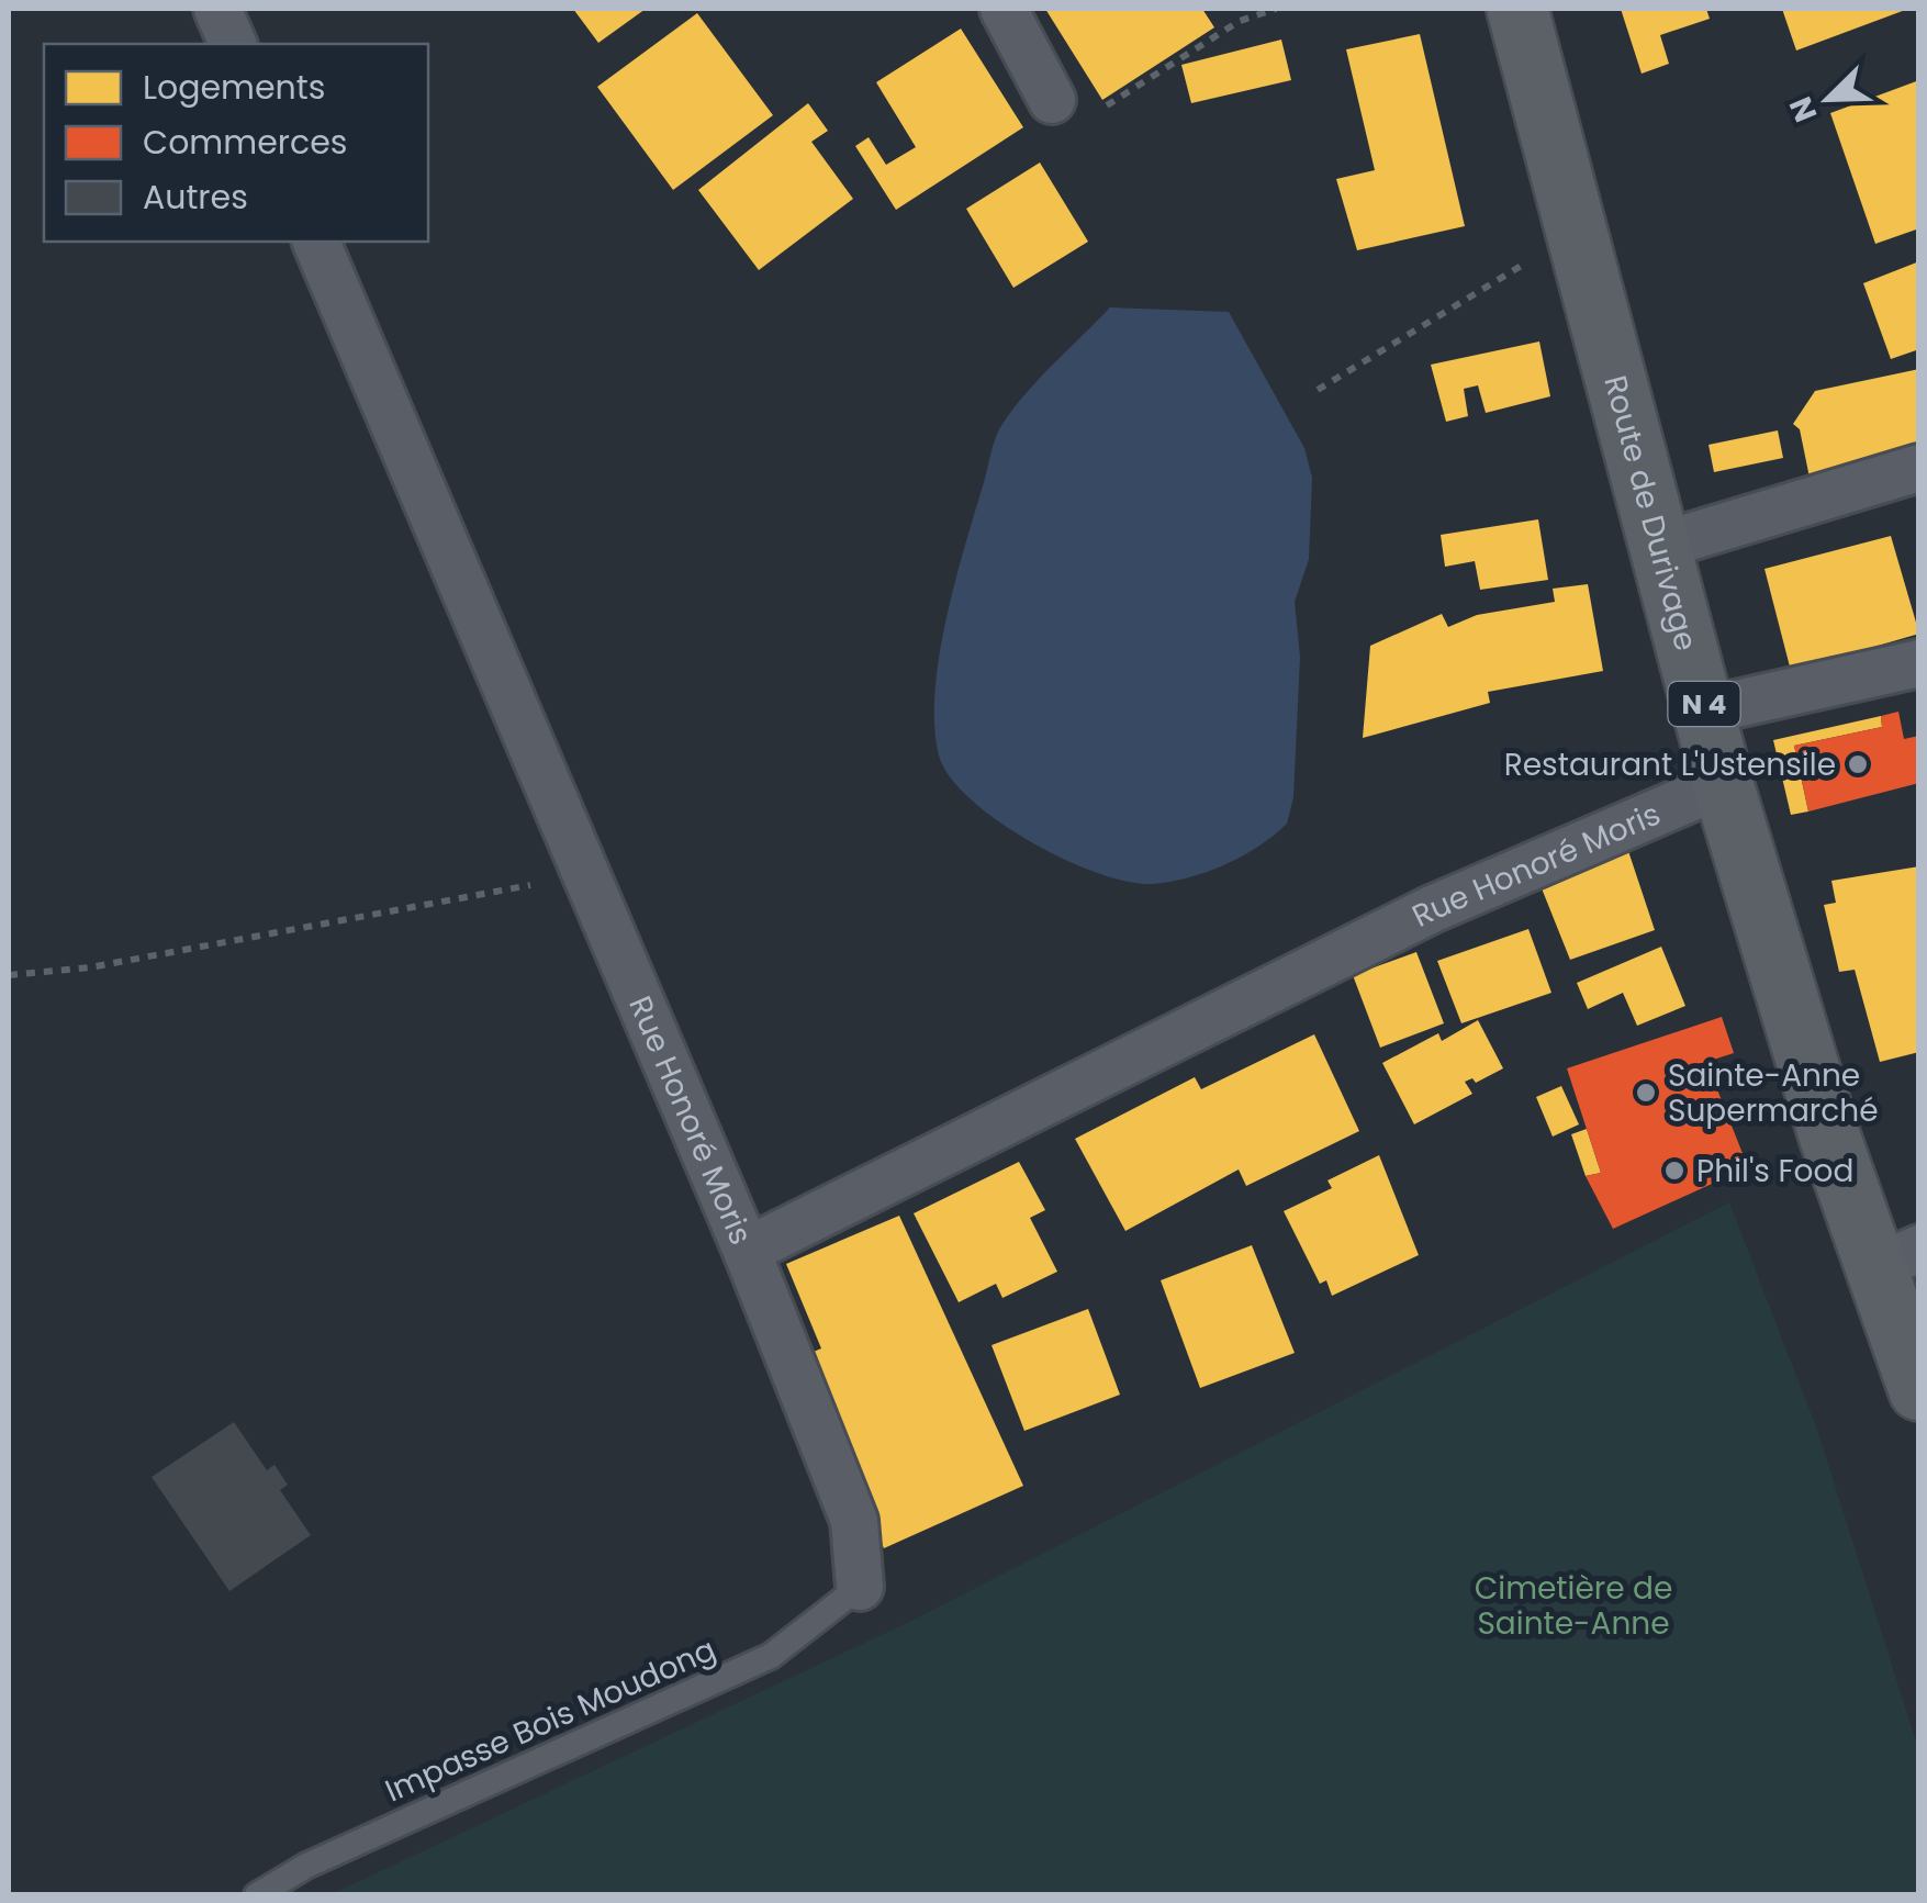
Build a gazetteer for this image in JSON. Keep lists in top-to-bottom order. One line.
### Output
{"streets":{"main road":["Route de Durivage","N 4"],"street":["Rue Honoré Moris"],"lane":["Impasse Bois Moudong"]},"crossings":[["Route de Durivage","Rue Honoré Moris"]],"parks":["Cimetière de Sainte-Anne"],"places":["Restaurant L'Ustensile","Sainte-Anne Supermarché","Phil's Food"],"legend":["Logements","Commerces","Autres"],"north":"bottom left"}
